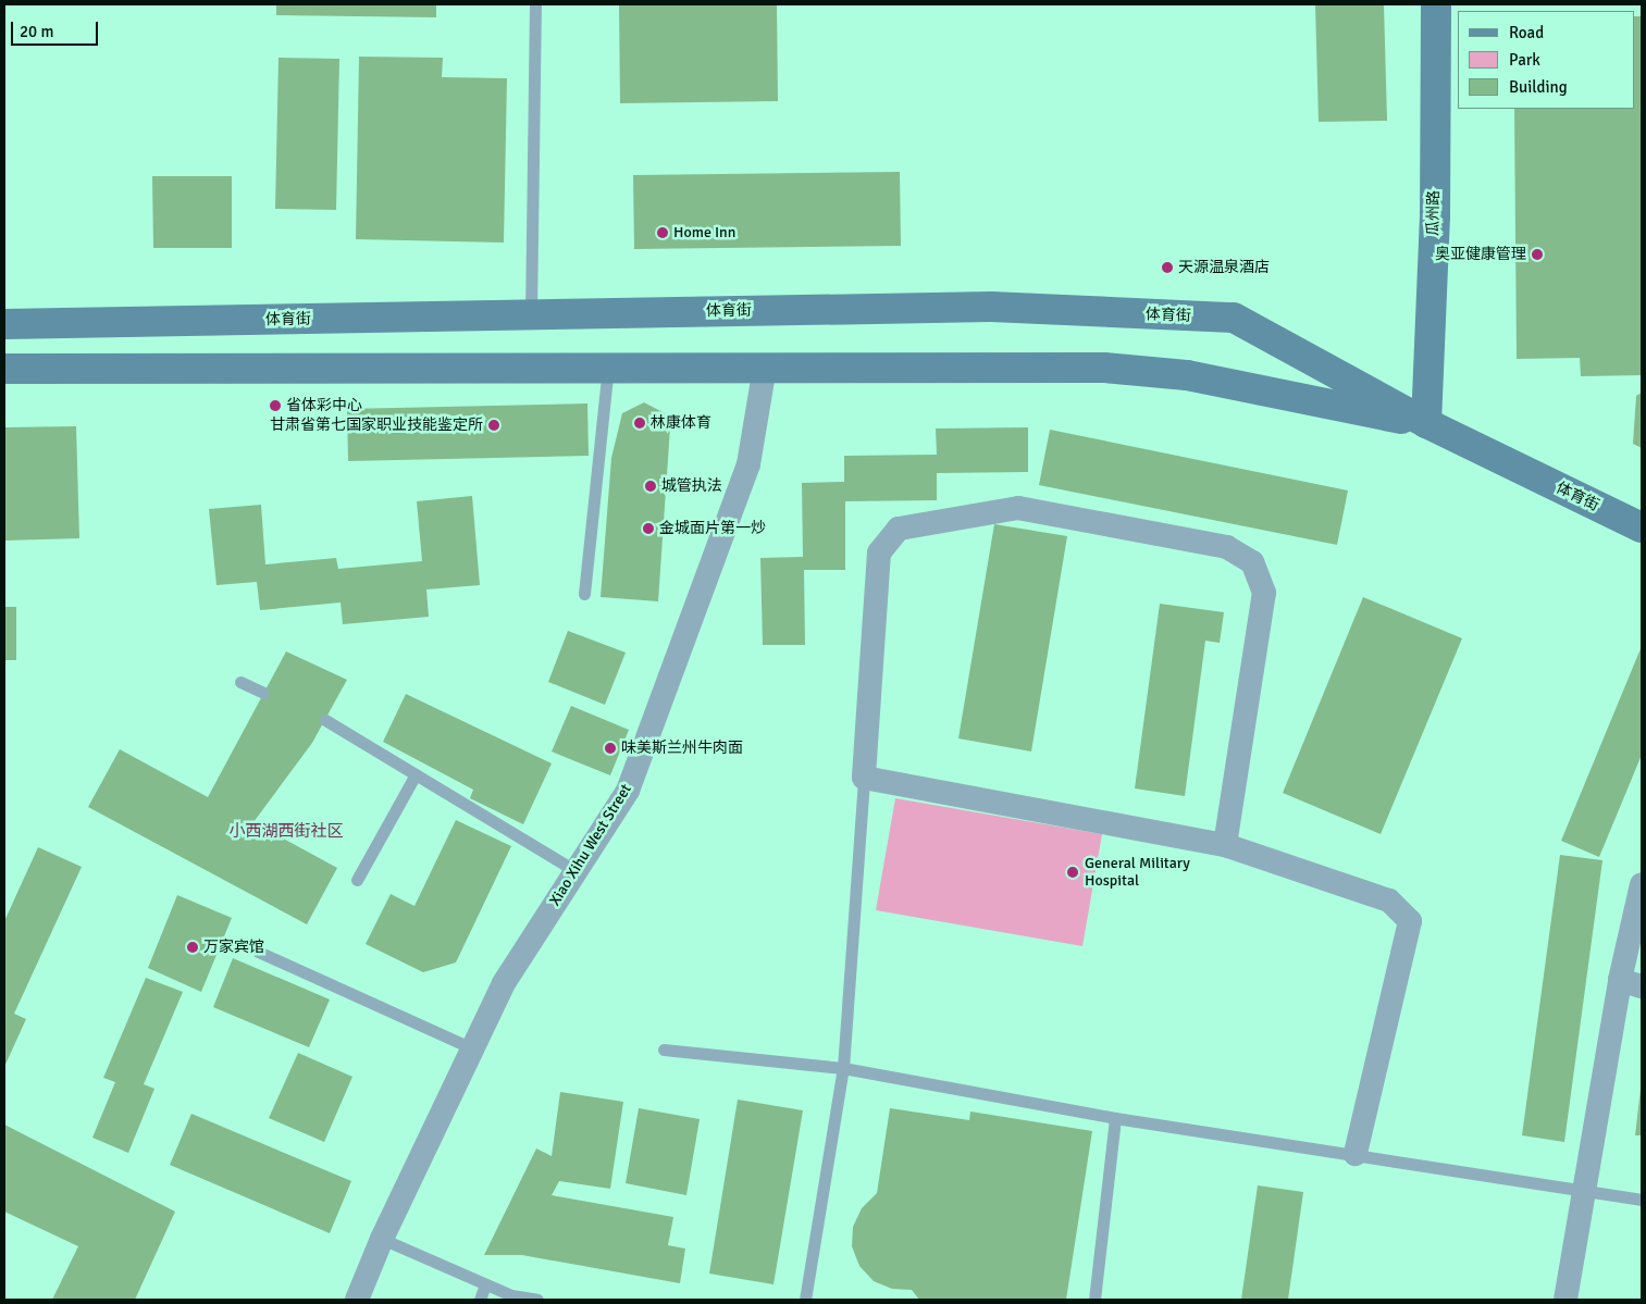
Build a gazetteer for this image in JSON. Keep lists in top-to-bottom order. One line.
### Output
{"streets":{"street":["瓜州路","体育街","Xiao Xihu West Street"]},"crossings":[["瓜州路","体育街"],["体育街","Xiao Xihu West Street"]],"districts":["小西湖西街社区"],"places":["Home Inn","奥亚健康管理","天源温泉酒店","省体彩中心","林康体育","甘肃省第七国家职业技能鉴定所","城管执法","金城面片第一炒","味美斯兰州牛肉面","General Military Hospital","万家宾馆"],"legend":["Road","Park","Building"],"scale_bar":"20 m"}
